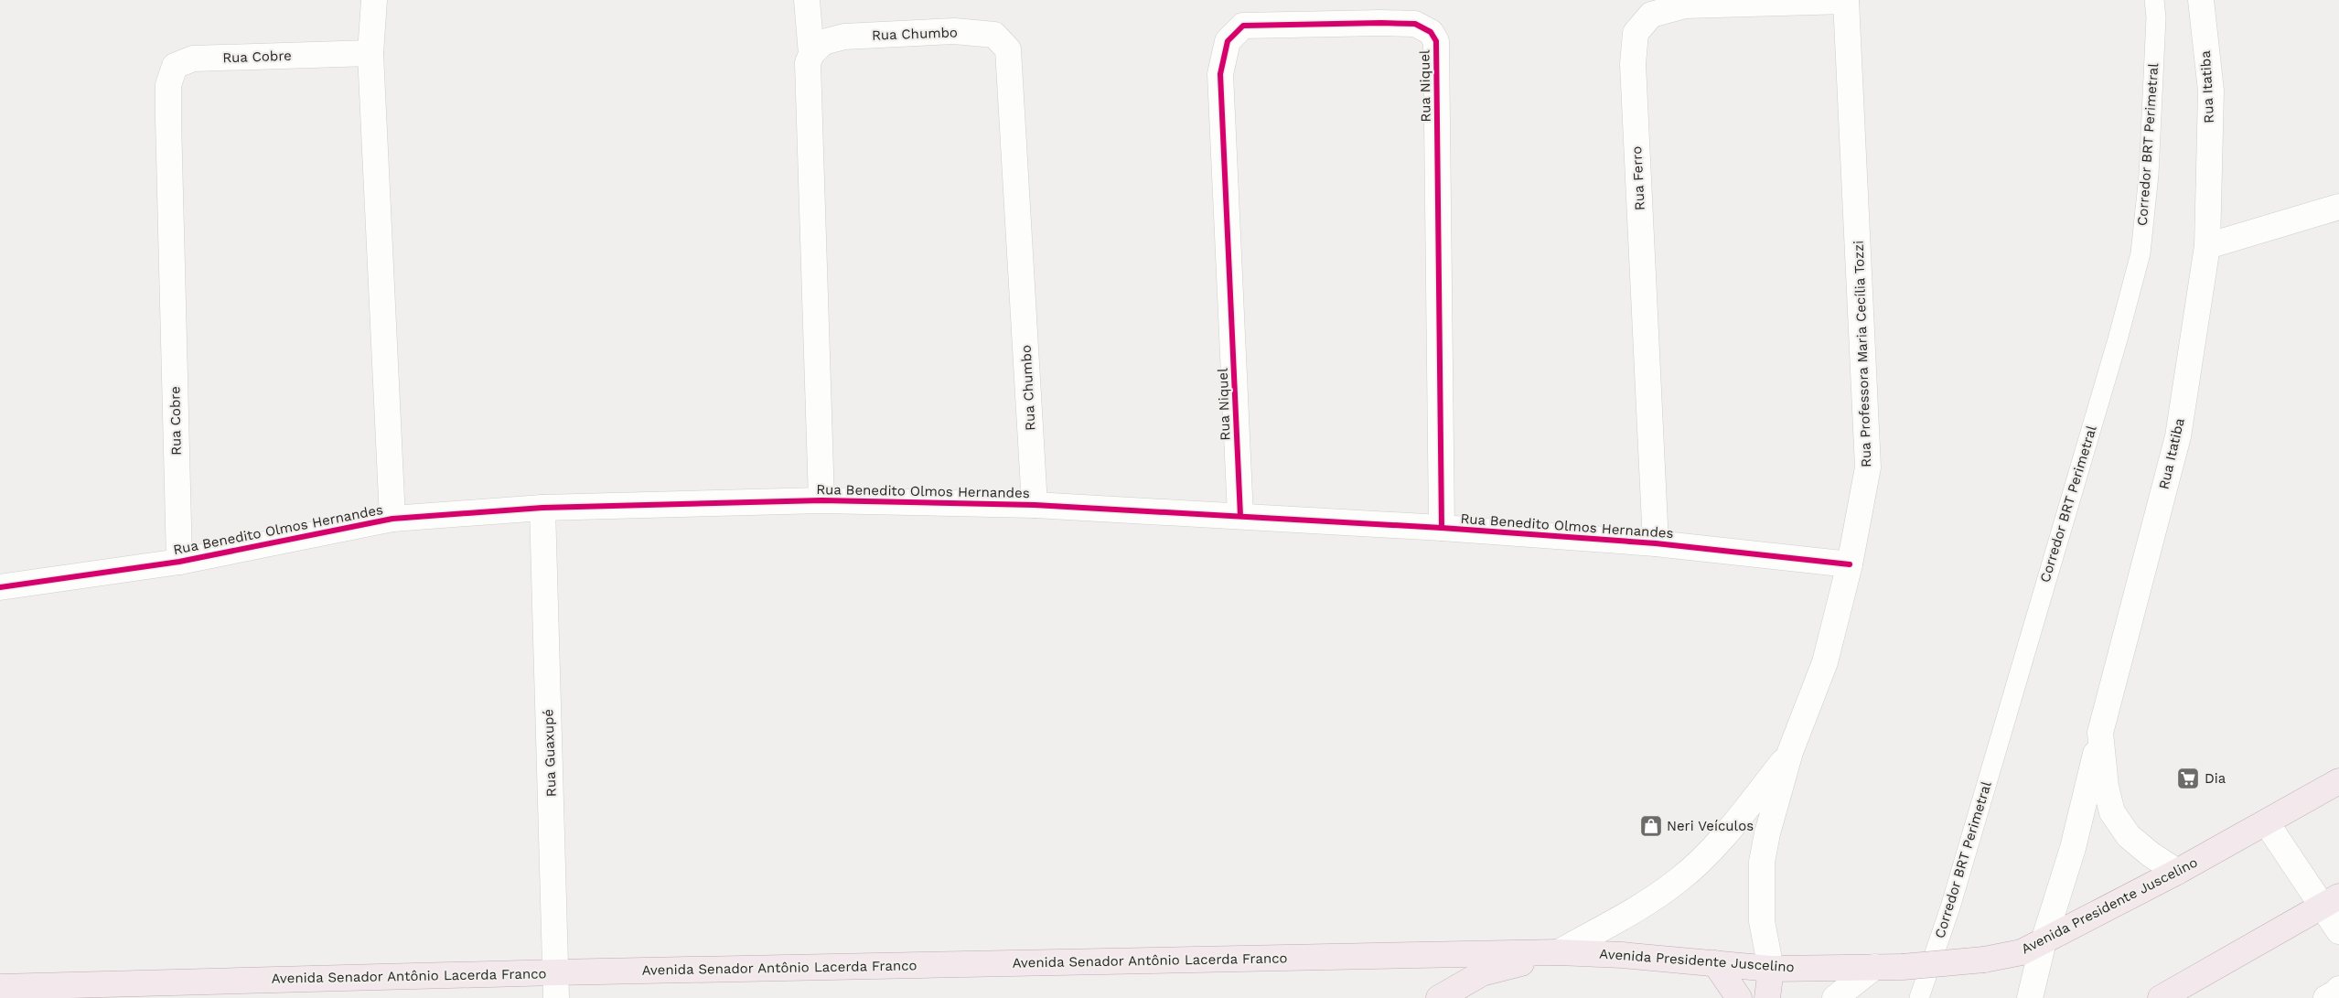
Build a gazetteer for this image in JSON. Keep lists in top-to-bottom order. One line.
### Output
{"streets":{"main road":["Avenida Presidente Juscelino","Avenida Senador Antônio Lacerda Franco"],"street":["Rua Chumbo","Rua Cobre","Rua Niquel","Rua Itatiba","Rua Ferro","Rua Professora Maria Cecília Tozzi","Rua Benedito Olmos Hernandes","Rua Guaxupé"],"lane":["Corredor BRT Perimetral"]},"crossings":[["Rua Chumbo","Rua Benedito Olmos Hernandes"],["Rua Cobre","Rua Benedito Olmos Hernandes"],["Rua Niquel","Rua Benedito Olmos Hernandes"],["Rua Itatiba","Avenida Presidente Juscelino"],["Rua Ferro","Rua Professora Maria Cecília Tozzi"],["Rua Ferro","Rua Benedito Olmos Hernandes"],["Rua Professora Maria Cecília Tozzi","Rua Benedito Olmos Hernandes"],["Rua Professora Maria Cecília Tozzi","Avenida Presidente Juscelino"],["Rua Professora Maria Cecília Tozzi","Avenida Senador Antônio Lacerda Franco"],["Rua Benedito Olmos Hernandes","Rua Guaxupé"],["Rua Guaxupé","Avenida Senador Antônio Lacerda Franco"],["Avenida Presidente Juscelino","Avenida Senador Antônio Lacerda Franco"]],"places":{"supermarket":["Dia"],"shop":["Neri Veículos"]}}
